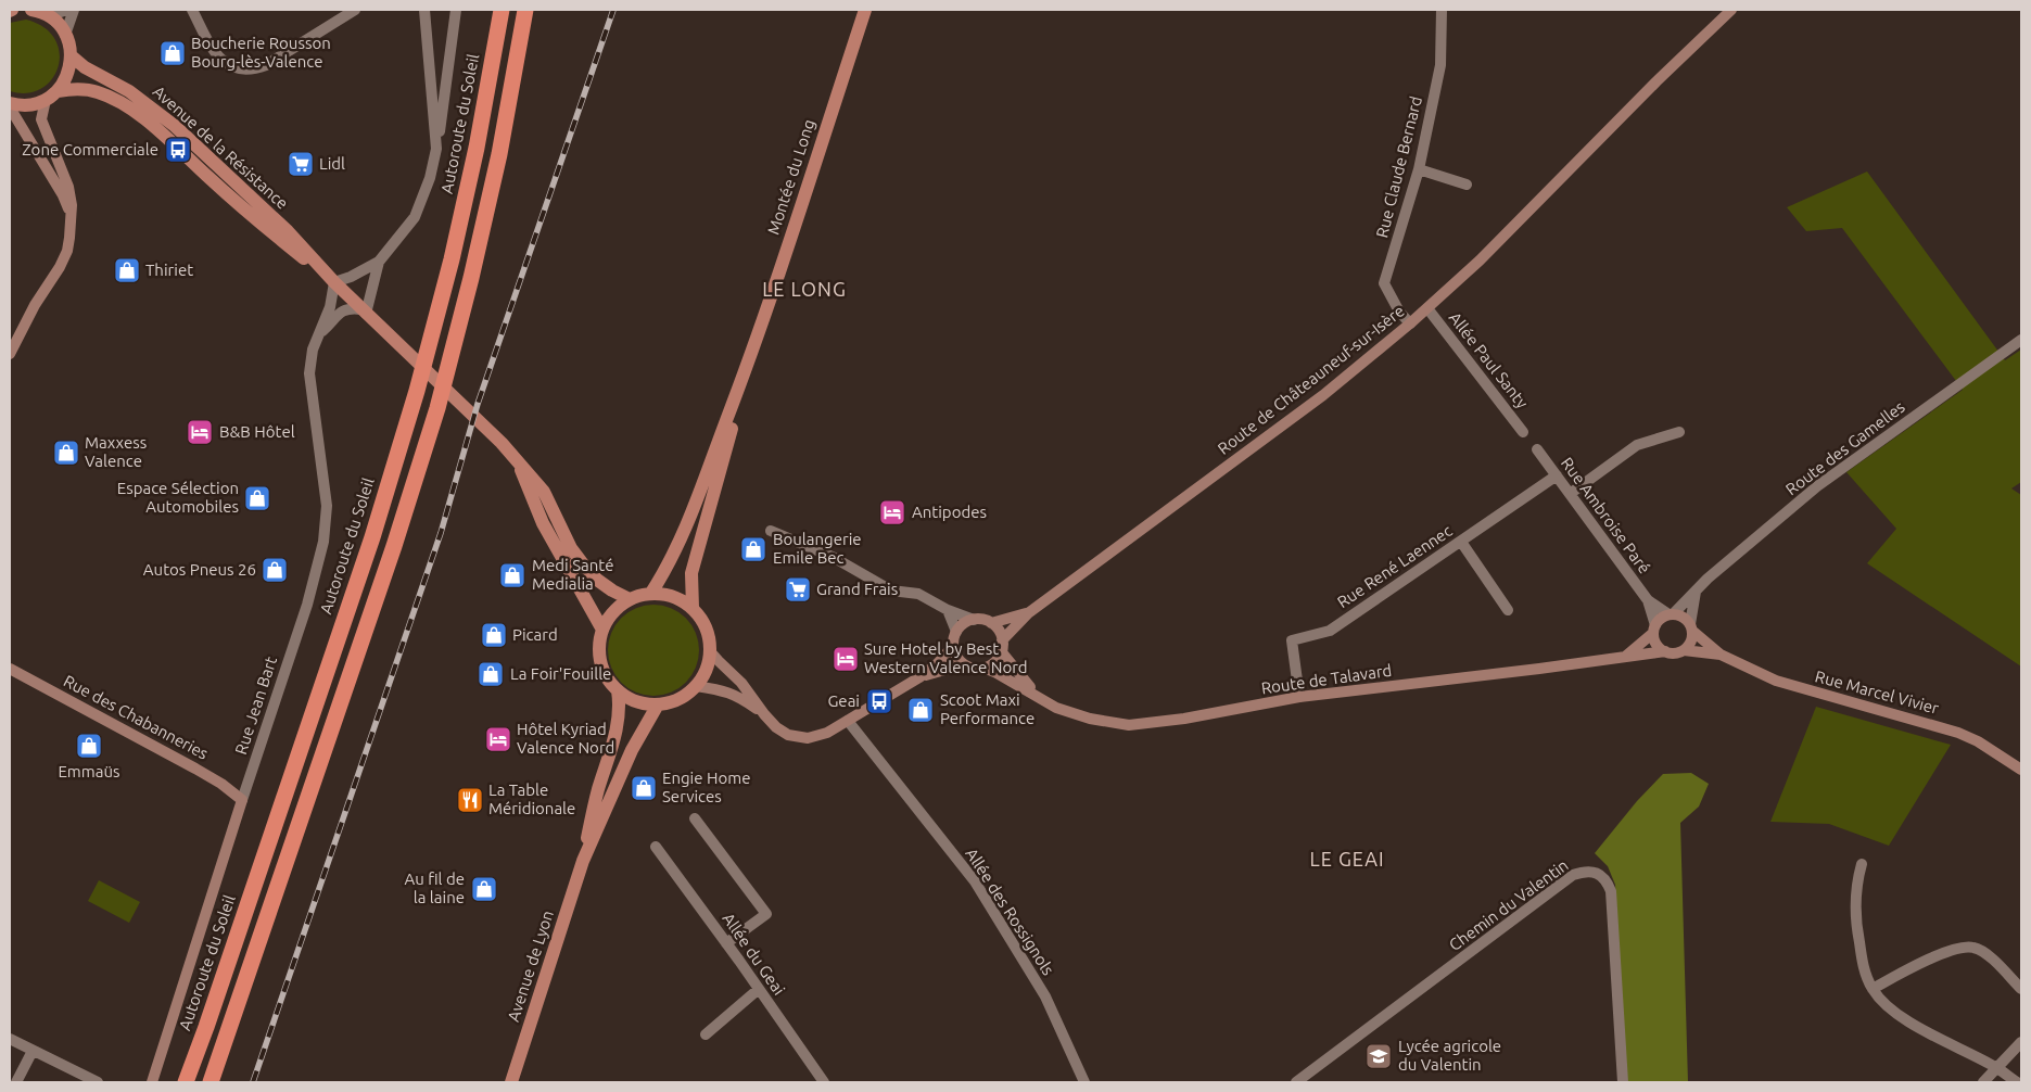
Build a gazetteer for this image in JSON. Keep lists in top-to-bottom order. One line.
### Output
{"streets":{"highway":["Autoroute du Soleil"],"main road":["Avenue de la Résistance","Montée du Long","Avenue de Lyon"],"street":["Rue Claude Bernard","Allée Paul Santy","Route de Châteauneuf-sur-Isère","Route des Gamelles","Rue Ambroise Paré","Rue René Laennec","Route de Talavard","Rue Marcel Vivier","Rue Jean Bart","Rue des Chabanneries","Chemin du Valentin","Allée des Rossignols","Allée du Geai"]},"crossings":[["Avenue de la Résistance","Montée du Long"],["Avenue de la Résistance","Rue Jean Bart"],["Avenue de la Résistance","Avenue de Lyon"],["Rue Claude Bernard","Route de Châteauneuf-sur-Isère"],["Montée du Long","Avenue de Lyon"],["Allée Paul Santy","Route de Châteauneuf-sur-Isère"],["Route de Châteauneuf-sur-Isère","Route de Talavard"],["Route des Gamelles","Rue Ambroise Paré"],["Route des Gamelles","Route de Talavard"],["Route des Gamelles","Rue Marcel Vivier"],["Rue Ambroise Paré","Rue René Laennec"],["Rue Ambroise Paré","Route de Talavard"],["Rue Ambroise Paré","Rue Marcel Vivier"],["Rue René Laennec","Route de Talavard"],["Route de Talavard","Rue Marcel Vivier"],["Rue Jean Bart","Rue des Chabanneries"]],"districts":["LE LONG","LE GEAI"],"places":{"shop":["Boucherie Rousson Bourg-lès-Valence","Thiriet","Maxxess Valence","Espace Sélection Automobiles","Boulangerie Emile Bec","Autos Pneus 26","Medi Santé Medialia","Picard","La Foir'Fouille","Scoot Maxi Performance","Emmaüs","Engie Home Services","Au fil de la laine"],"bus stop":["Zone Commerciale","Geai"],"supermarket":["Lidl","Grand Frais"],"hotel":["B&B Hôtel","Antipodes","Sure Hotel by Best Western Valence Nord","Hôtel Kyriad Valence Nord"],"restaurant":["La Table Méridionale"],"school or university":["Lycée agricole du Valentin"]}}
